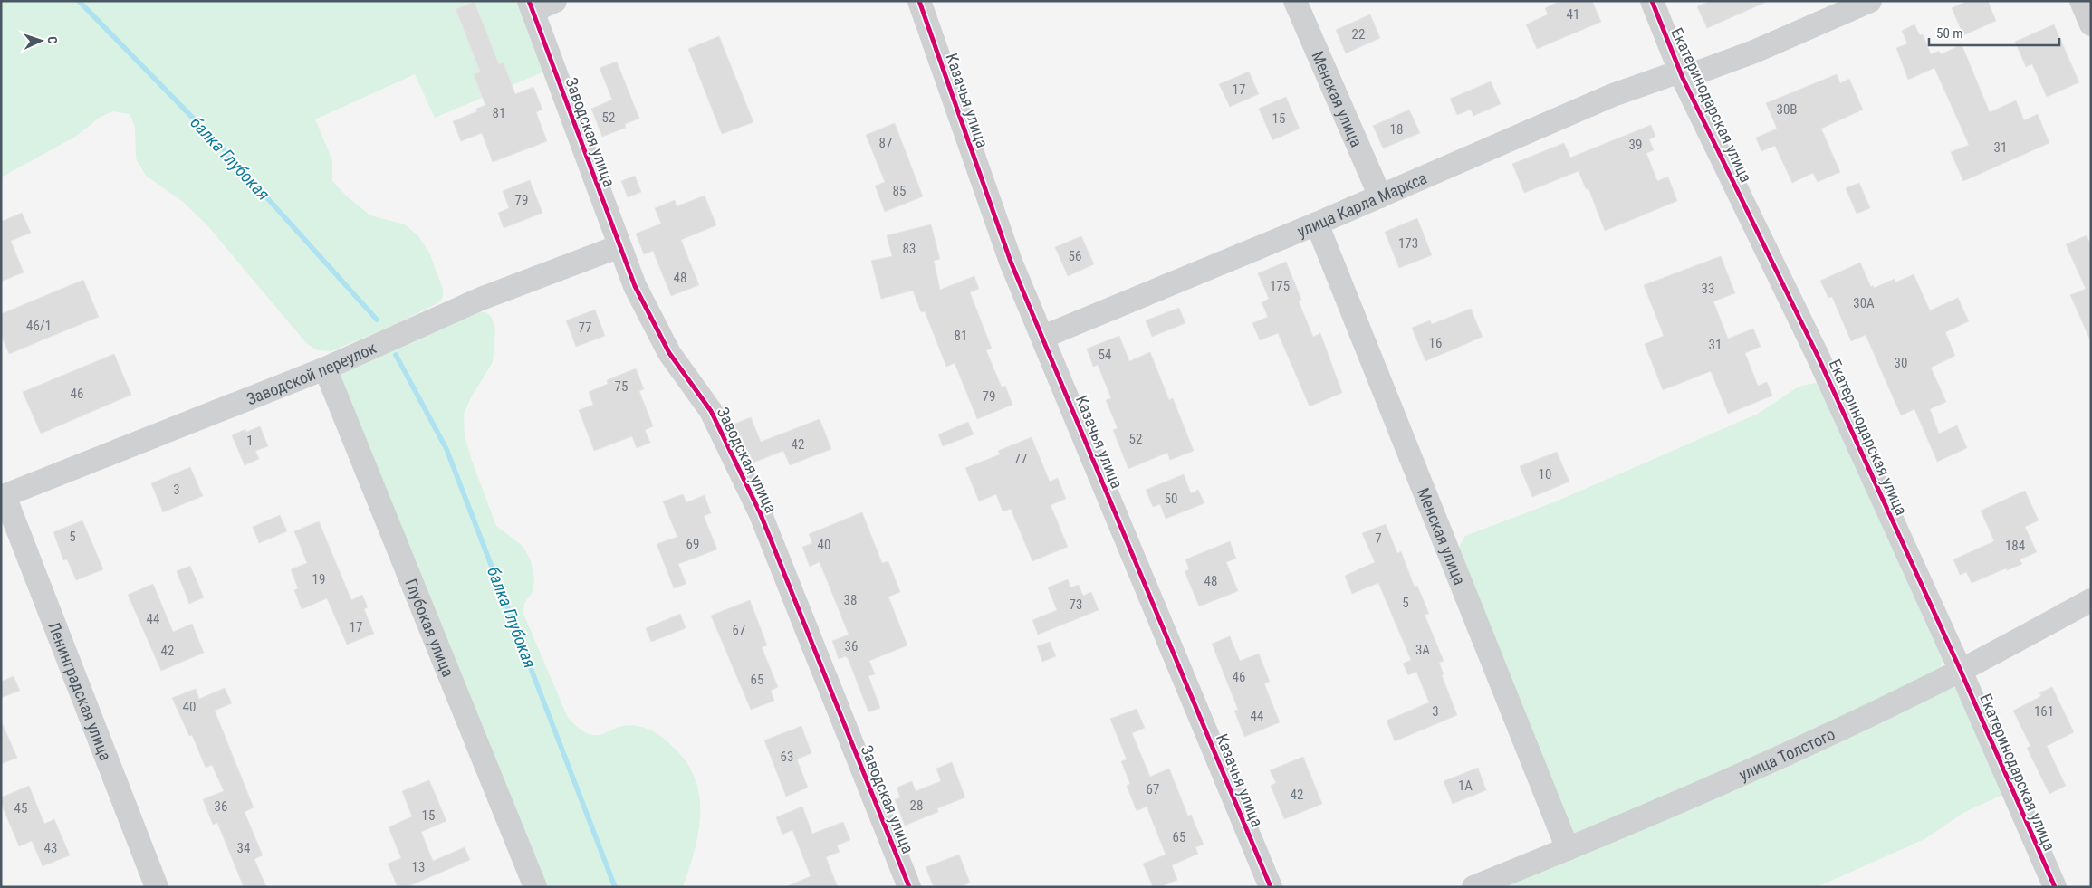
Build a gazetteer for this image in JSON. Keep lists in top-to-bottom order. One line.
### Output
{"streets":{"street":["Менская улица","Казачья улица","Екатеринодарская улица","Заводская улица","улица Карла Маркса","Заводской переулок","Глубокая улица","Ленинградская улица","улица Толстого"]},"crossings":[["Менская улица","улица Карла Маркса"],["Менская улица","улица Толстого"],["Казачья улица","улица Карла Маркса"],["Екатеринодарская улица","улица Карла Маркса"],["Екатеринодарская улица","улица Толстого"],["Заводская улица","Заводской переулок"],["Заводской переулок","Глубокая улица"],["Заводской переулок","Ленинградская улица"]],"water":["балка Глубокая"],"house_numbers":["41","22","17","30В","81","52","15","18","87","39","31","85","79","173","83","56","48","175","33","30А","46/1","77","81","16","31","54","30","75","46","79","52","1","42","77","10","3","50","5","7","69","40","184","19","48","38","5","73","44","17","67","36","3А","42","46","65","40","3","161","44","63","1А","67","42","28","36","45","15","65","43","34","13"],"scale_bar":"50 m","north":"right"}
